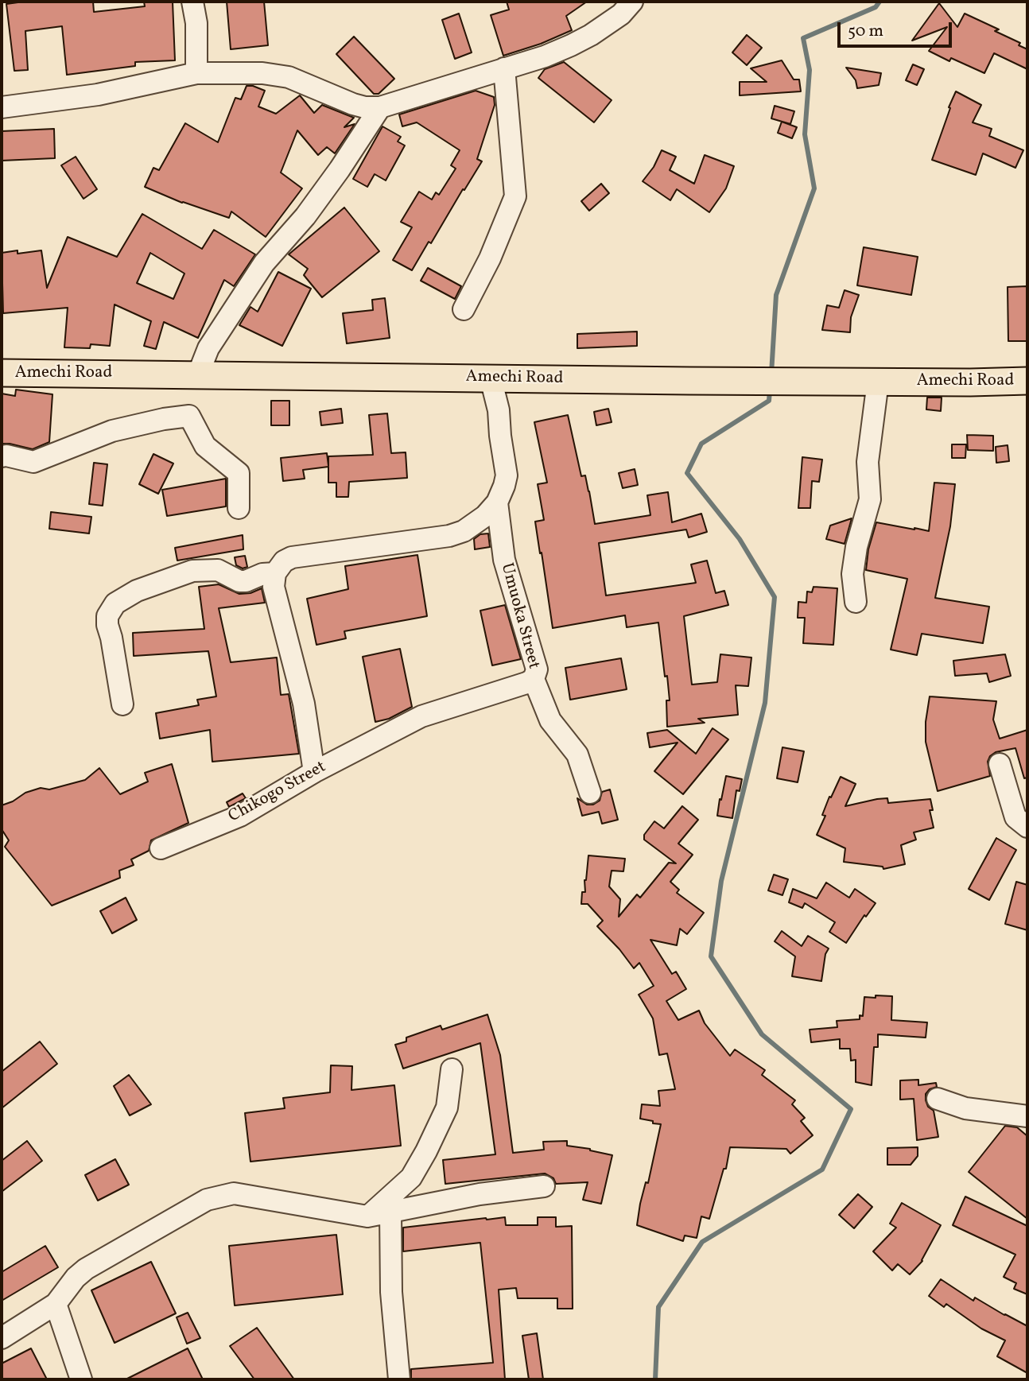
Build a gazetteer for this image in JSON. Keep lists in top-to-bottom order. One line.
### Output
{"streets":{"main road":["Amechi Road"],"street":["Umuoka Street","Chikogo Street"]},"crossings":[["Umuoka Street","Chikogo Street"]],"scale_bar":"50 m"}
